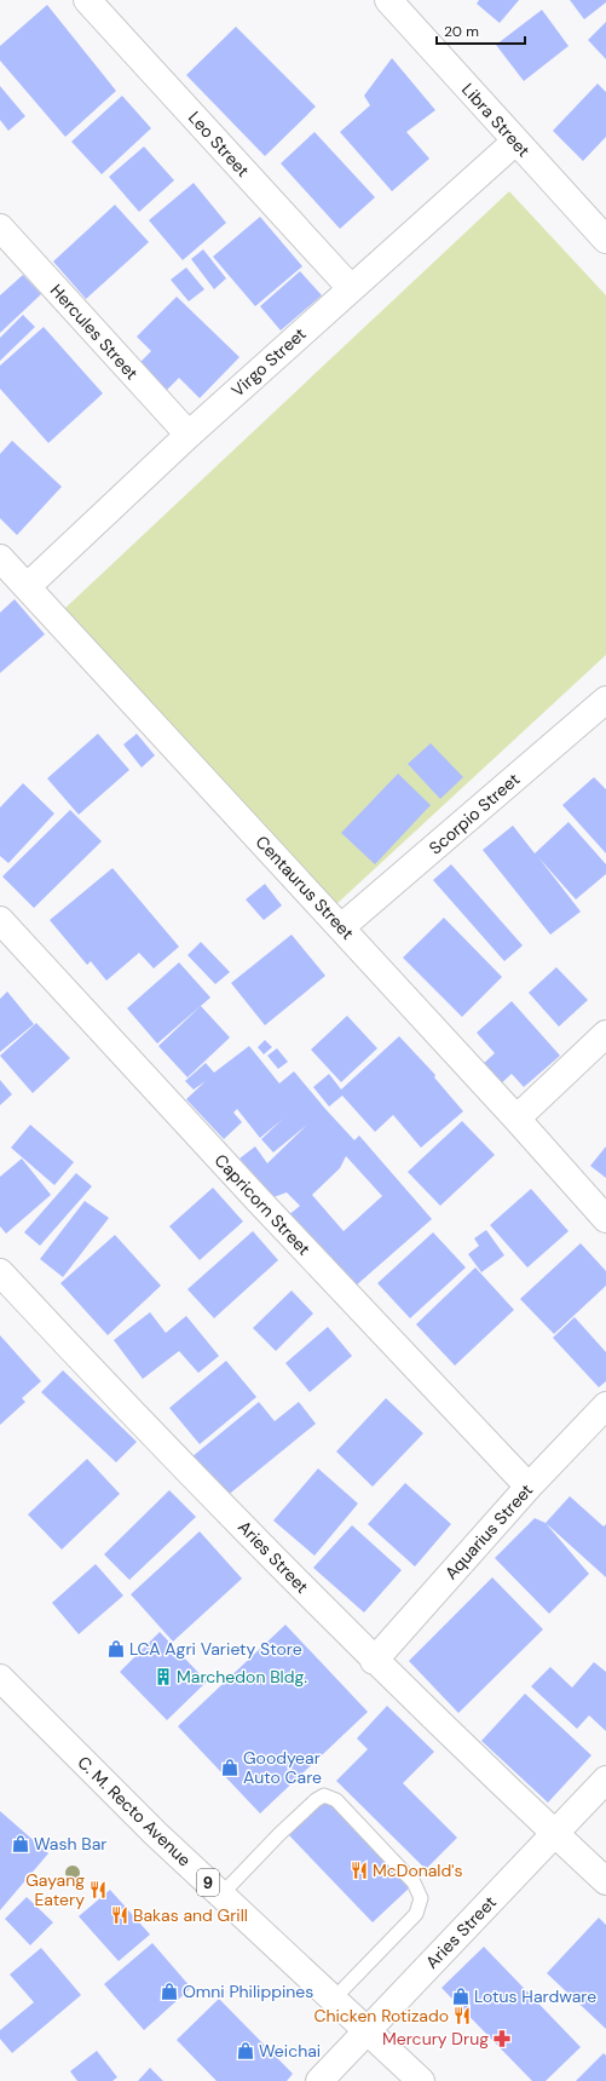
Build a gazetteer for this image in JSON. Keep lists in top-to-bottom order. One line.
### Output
{"streets":{"main road":["Libra Street","Leo Street","Hercules Street","Virgo Street","Scorpio Street","Centaurus Street","Capricorn Street","Aquarius Street","Aries Street","C. M. Recto Avenue","9"]},"crossings":[["Libra Street","Virgo Street"],["Leo Street","Virgo Street"],["Hercules Street","Virgo Street"],["Virgo Street","Centaurus Street"],["Scorpio Street","Centaurus Street"],["Capricorn Street","Aquarius Street"],["Aquarius Street","Aries Street"],["Aries Street","C. M. Recto Avenue"]],"places":{"shop":["LCA Agri Variety Store","Goodyear Auto Care","Wash Bar","Omni Philippines","Lotus Hardware","Weichai"],"building":["Marchedon Bldg."],"restaurant":["McDonald's","Gayang Eatery","Bakas and Grill","Chicken Rotizado"],"pharmacy":["Mercury Drug"]},"scale_bar":"20 m"}
